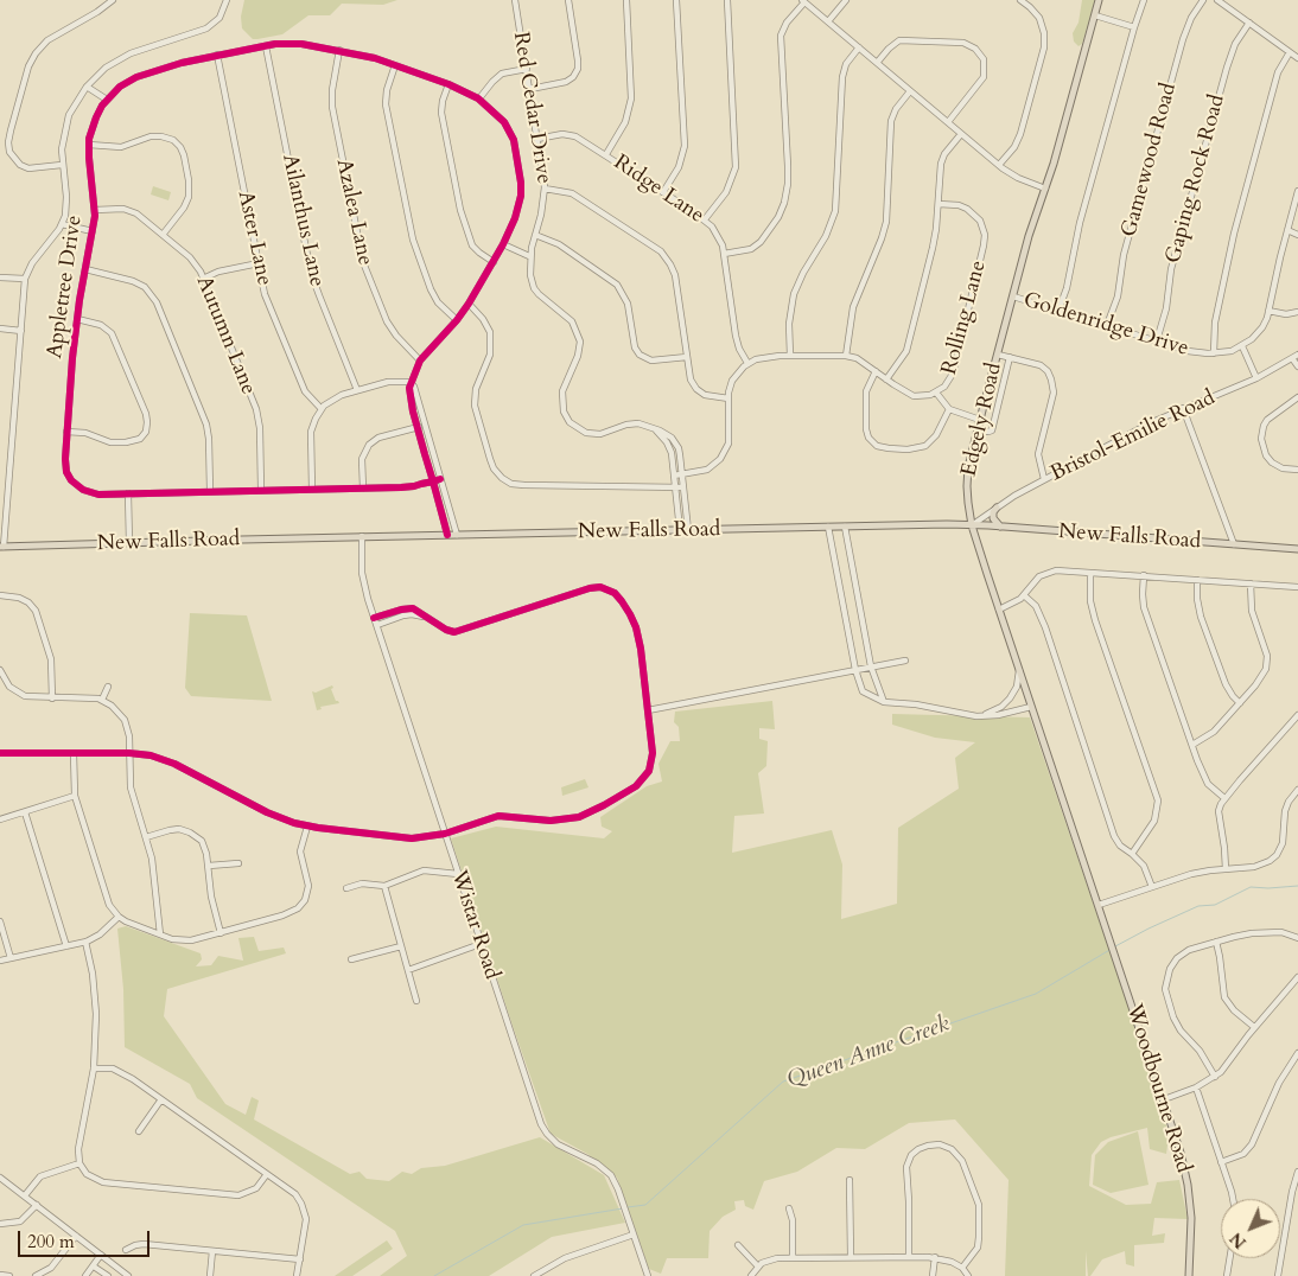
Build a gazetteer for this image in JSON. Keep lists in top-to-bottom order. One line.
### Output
{"streets":{"main road":["Edgely Road","New Falls Road","Woodbourne Road"],"street":["Red Cedar Drive","Gamewood Road","Gaping Rock Road","Ridge Lane","Azalea Lane","Ailanthus Lane","Aster Lane","Appletree Drive","Rolling Lane","Goldenridge Drive","Autumn Lane","Bristol-Emilie Road","Wistar Road"]},"crossings":[["Red Cedar Drive","Ridge Lane"],["Gamewood Road","Goldenridge Drive"],["Gaping Rock Road","Goldenridge Drive"],["Ridge Lane","Rolling Lane"],["Azalea Lane","Appletree Drive"],["Ailanthus Lane","Appletree Drive"],["Aster Lane","Appletree Drive"],["Appletree Drive","Autumn Lane"],["Appletree Drive","New Falls Road"],["Goldenridge Drive","Edgely Road"],["Edgely Road","Bristol-Emilie Road"],["Edgely Road","New Falls Road"],["Edgely Road","Woodbourne Road"],["Bristol-Emilie Road","New Falls Road"],["New Falls Road","Wistar Road"]],"water":["Queen Anne Creek"],"scale_bar":"200 m","north":"bottom left"}
